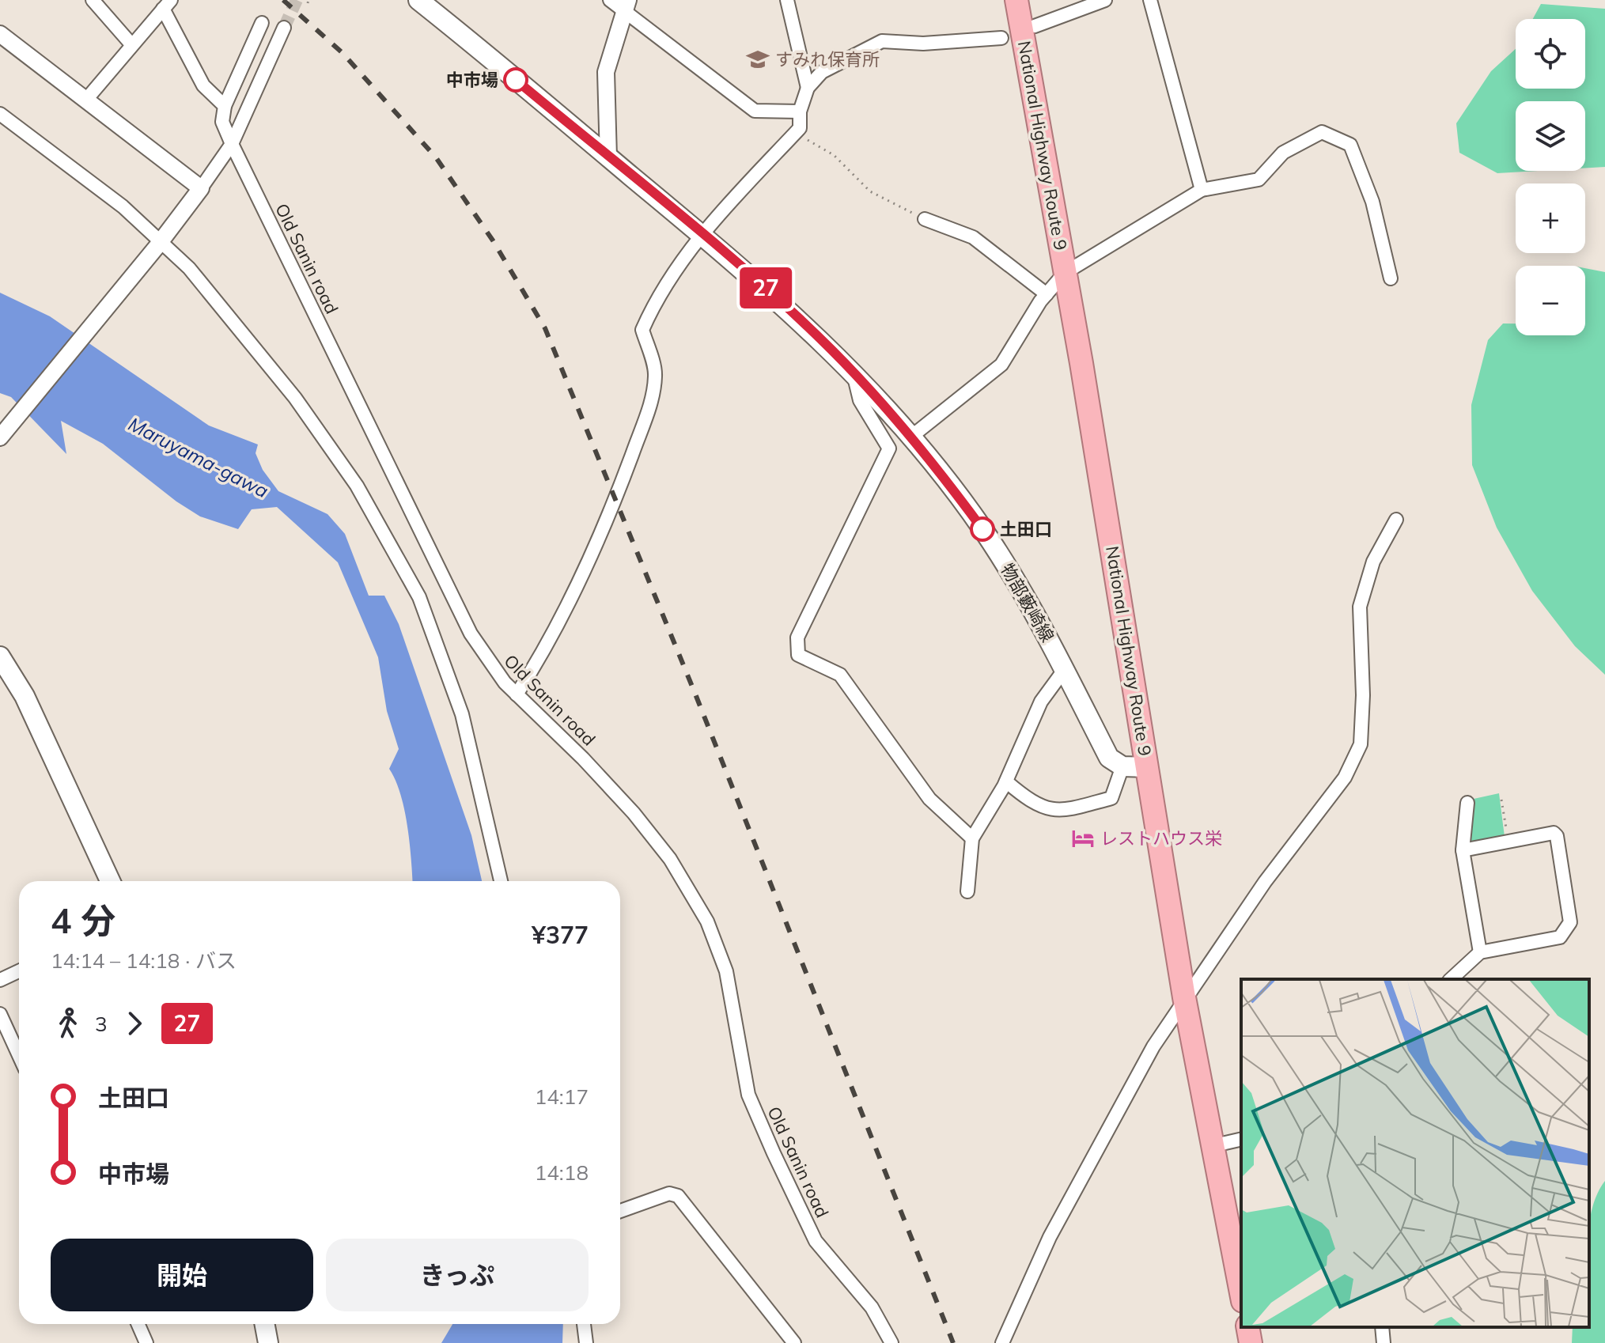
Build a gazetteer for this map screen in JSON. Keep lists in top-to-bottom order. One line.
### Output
{"streets":{"highway":["National Highway Route 9"],"main road":["物部藪崎線"],"street":["Old Sanin road"]},"water":["Maruyama-gawa"],"places":{"school or university":["すみれ保育所"],"other":["中市場","土田口"],"hotel":["レストハウス栄"]},"lines":["bus line 27"],"page":{"on_map":"27","map_buttons":["+","−"],"heading":["4 分","14:14 – 14:18 · バス","¥377"],"legs":["3","27"],"list":[{"name":"土田口","value":"14:17"},{"name":"中市場","value":"14:18"}],"buttons":["開始","きっぷ"]}}
